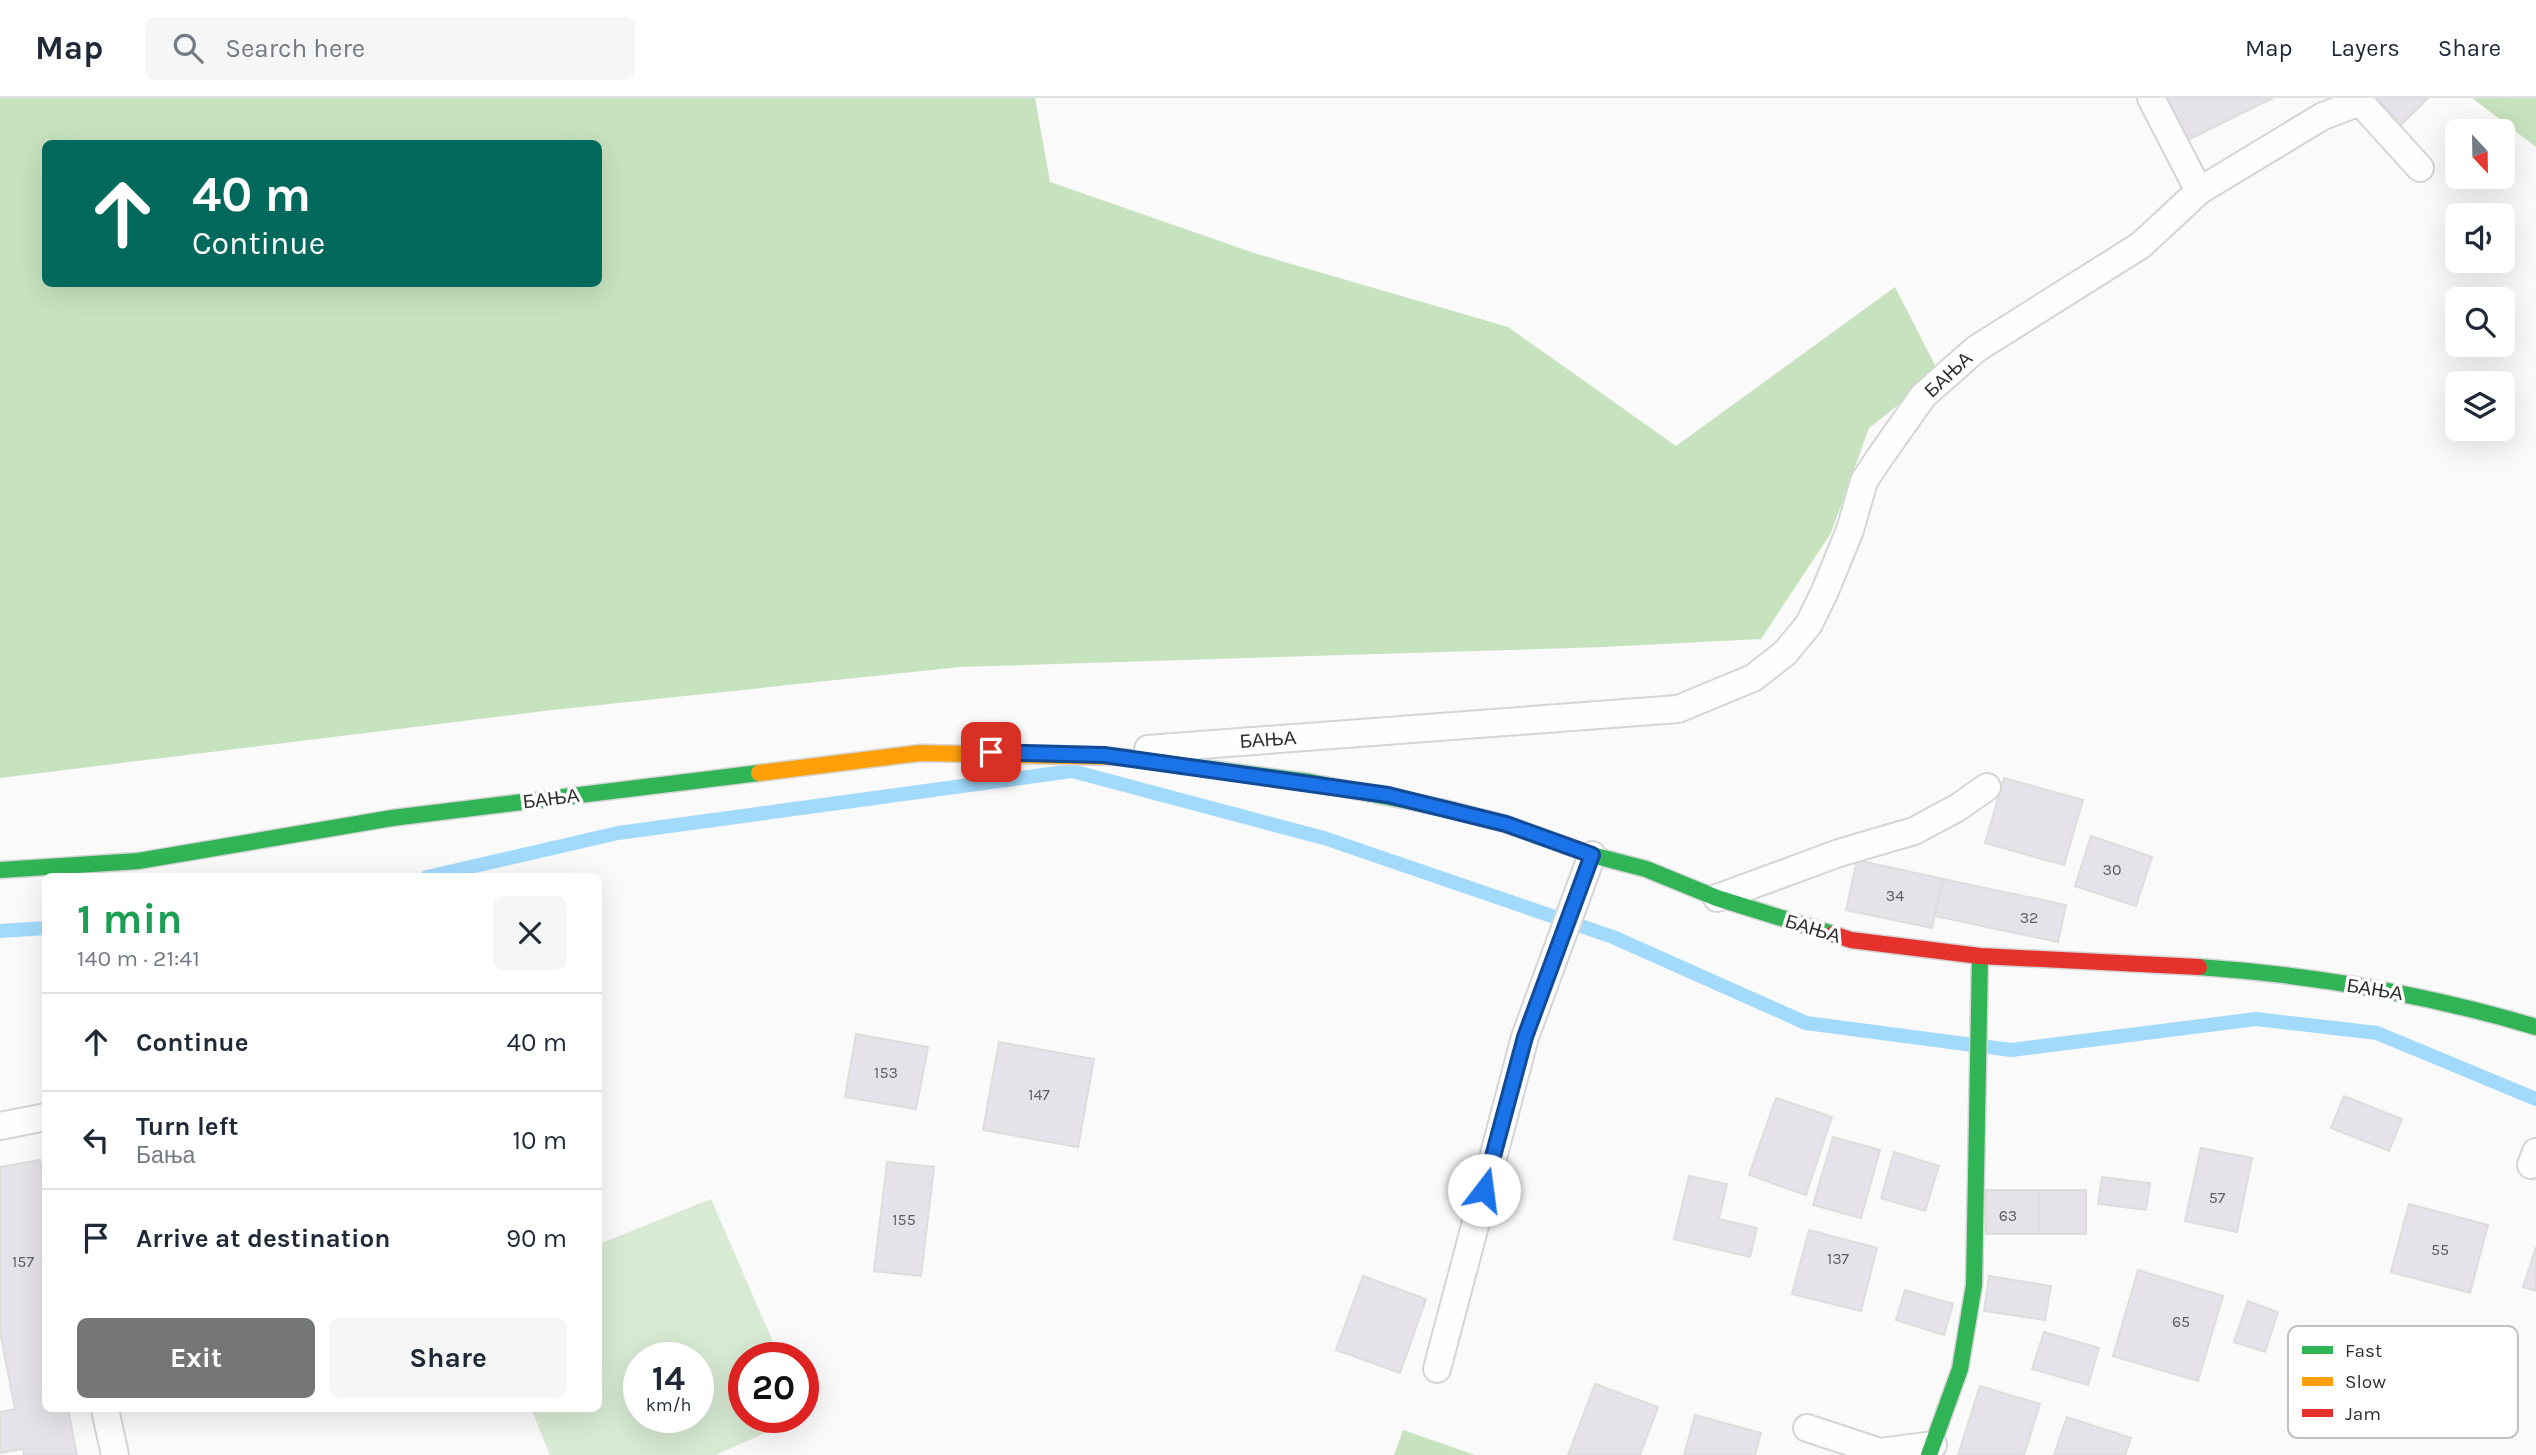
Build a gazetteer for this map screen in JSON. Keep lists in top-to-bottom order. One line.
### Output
{"streets":{"street":["БАЊА"]},"house_numbers":["30","34","32","153","147","57","63","155","55","137","157","65"],"legend":["Fast","Slow","Jam"],"north":"bottom","page":{"header":"Map","search":"Search here","nav":["Map","Layers","Share"],"turn":["40 m","Continue"],"heading":["1 min","140 m · 21:41"],"list":[{"name":"Continue","value":"40 m"},{"name":"Turn left","note":"Бања","value":"10 m"},{"name":"Arrive at destination","value":"90 m"}],"buttons":["Exit","Share"],"speed":"14 km/h","limit":"20"}}
